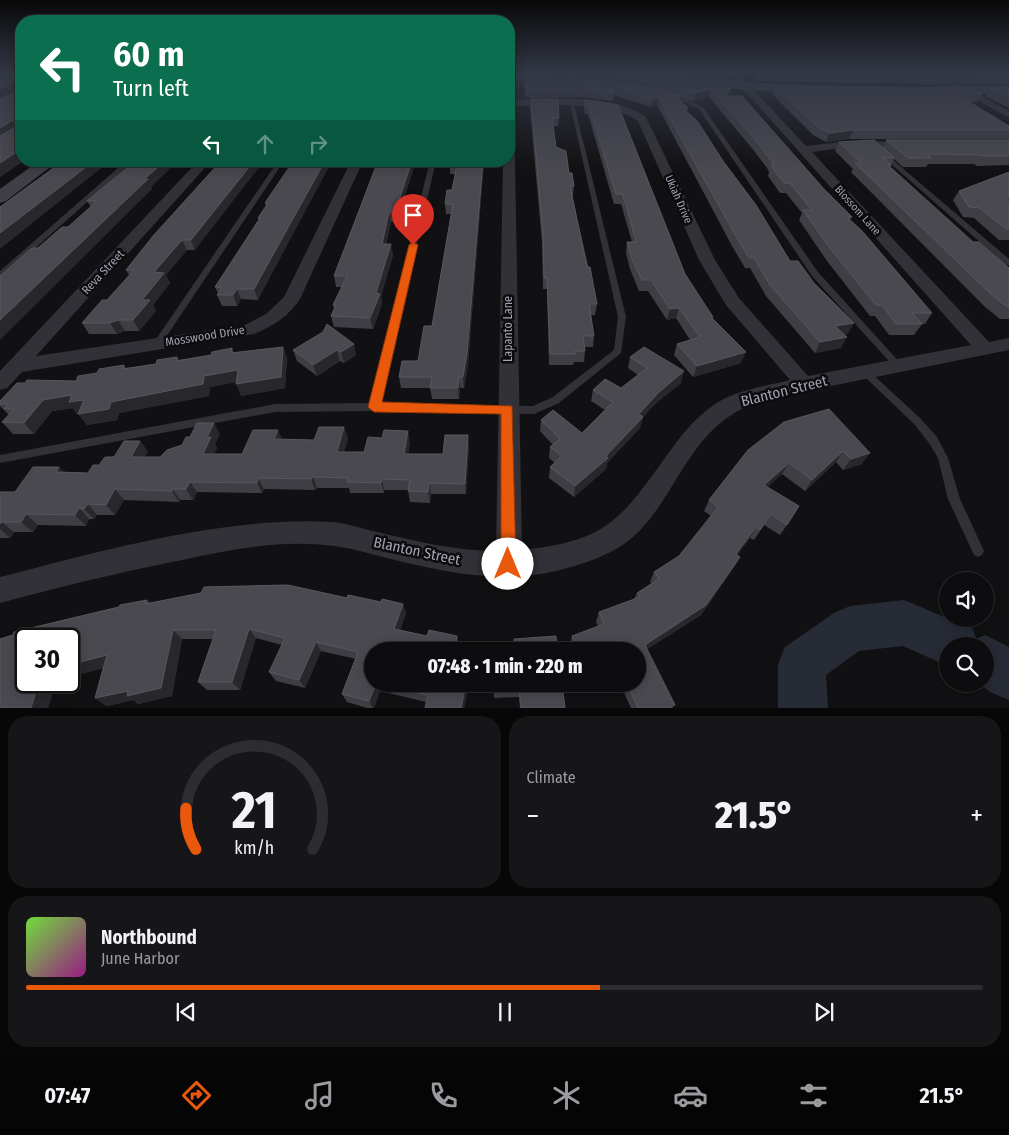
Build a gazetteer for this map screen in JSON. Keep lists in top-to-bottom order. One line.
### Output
{"streets":{"street":["Ukiah Drive","Blossom Lane","Reva Street","Lapanto Lane","Mosswood Drive","Blanton Street"]},"crossings":[["Ukiah Drive","Blanton Street"],["Blossom Lane","Blanton Street"],["Reva Street","Mosswood Drive"],["Lapanto Lane","Blanton Street"]],"page":{"turn":["60 m","Turn left"],"limit":"30","trip":"07:48 · 1 min · 220 m","tile":"Climate","heat":["−","21.5°","+"],"song":["Northbound","June Harbor"],"tabs":["07:47","21.5°"],"gauge":["21","km/h"]}}
